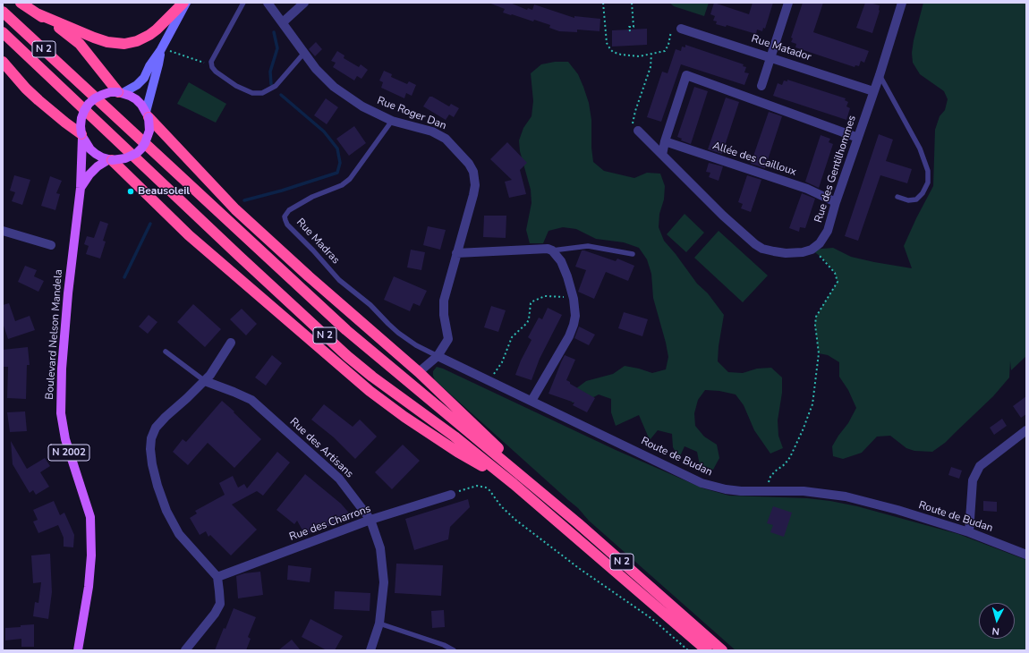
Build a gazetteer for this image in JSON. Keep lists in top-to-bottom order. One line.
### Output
{"streets":{"highway":["N 2"],"main road":["Boulevard Nelson Mandela","N 2002"],"street":["Rue Matador","Rue Roger Dan","Allée des Cailloux","Rue des Gentilhommes","Rue des Artisans","Route de Budan","Rue des Charrons"],"lane":["Rue Madras"]},"crossings":[["Rue Matador","Rue des Gentilhommes"],["Rue Roger Dan","Rue Madras"],["Rue Roger Dan","Route de Budan"],["Allée des Cailloux","Rue des Gentilhommes"],["Rue Madras","Route de Budan"],["Rue des Artisans","Rue des Charrons"]],"places":["Beausoleil"],"north":"bottom"}
